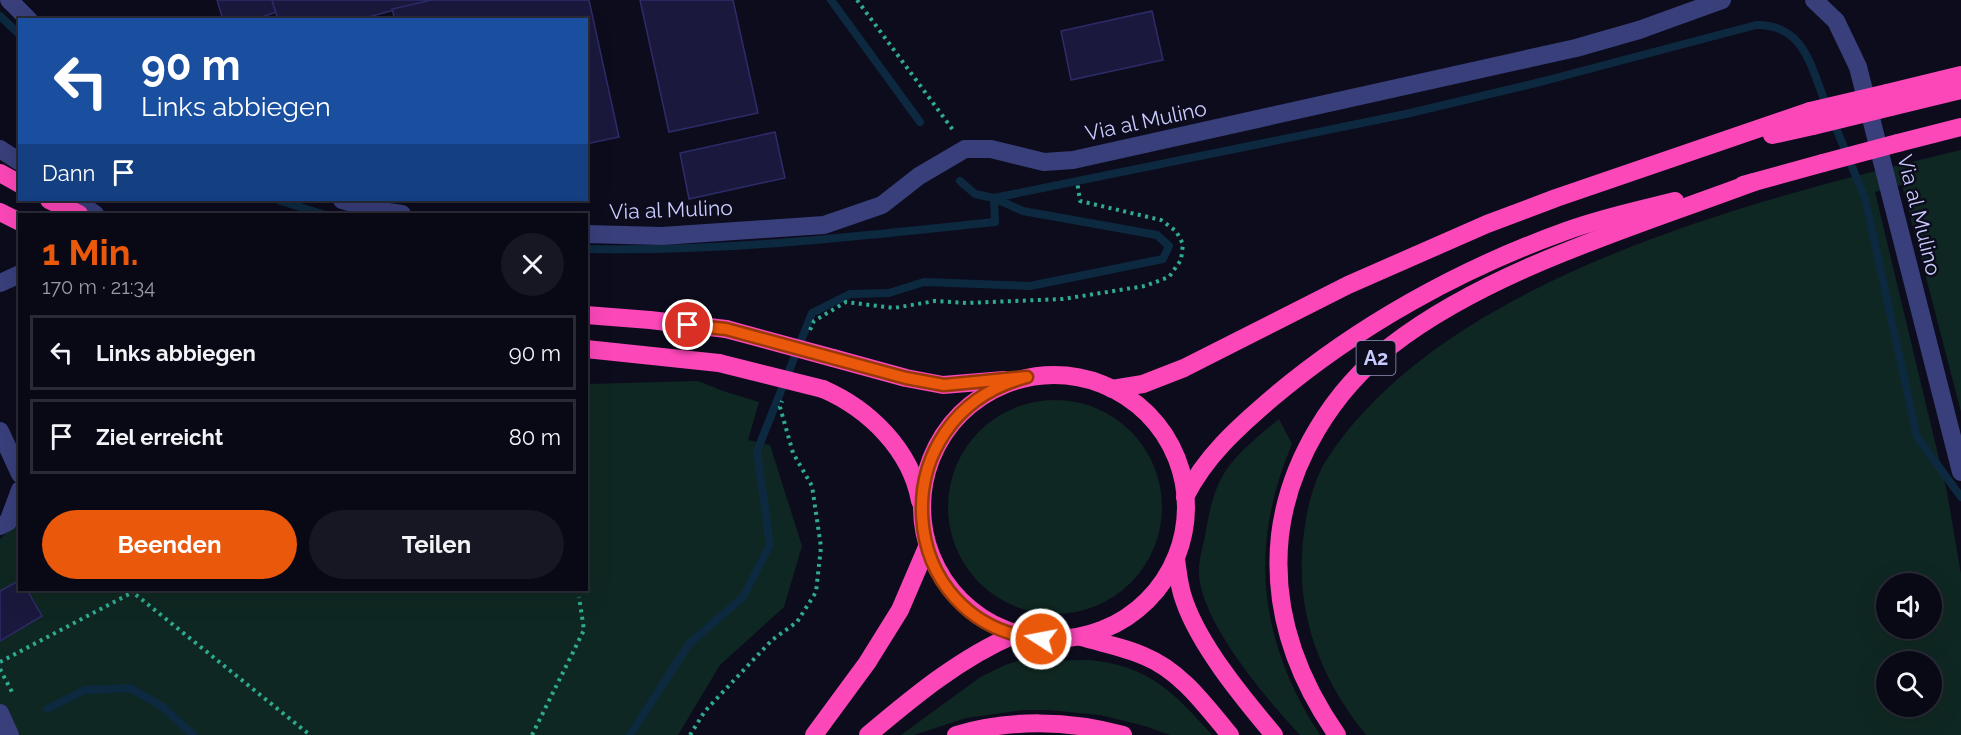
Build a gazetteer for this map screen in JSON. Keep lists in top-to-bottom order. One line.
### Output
{"streets":{"highway":["A2"],"street":["Via al Mulino"]},"page":{"turn":["90 m","Links abbiegen"],"then":"Dann","heading":["1 Min.","170 m · 21:34"],"list":[{"name":"Links abbiegen","value":"90 m"},{"name":"Ziel erreicht","value":"80 m"}],"buttons":["Beenden","Teilen"]}}
